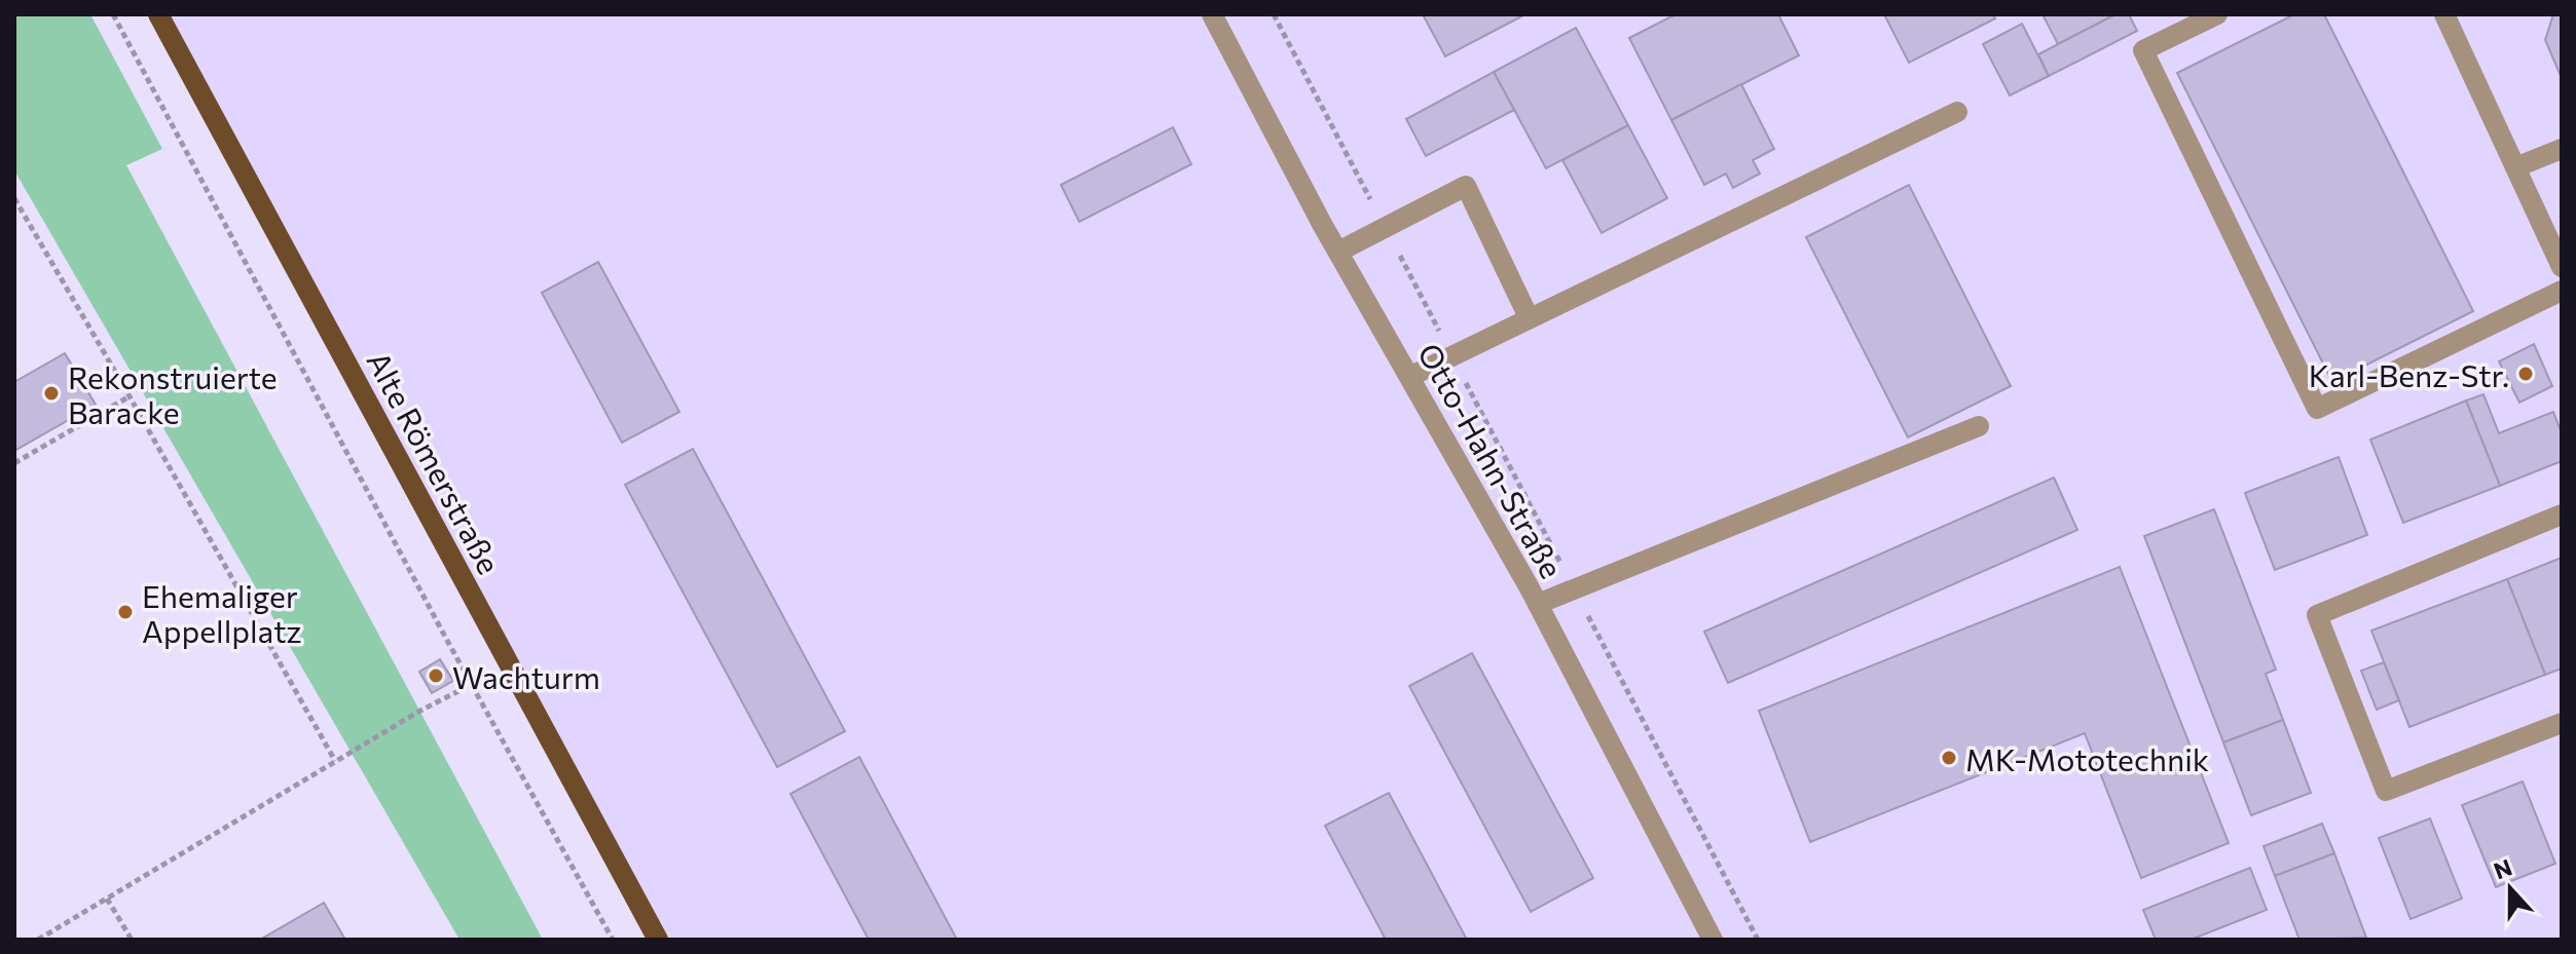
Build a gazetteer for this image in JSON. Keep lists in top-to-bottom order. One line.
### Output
{"streets":{"main road":["Alte Römerstraße"],"street":["Otto-Hahn-Straße"]},"places":["Karl-Benz-Str.","Rekonstruierte Baracke","Ehemaliger Appellplatz","Wachturm","MK-Mototechnik"],"north":"top"}
